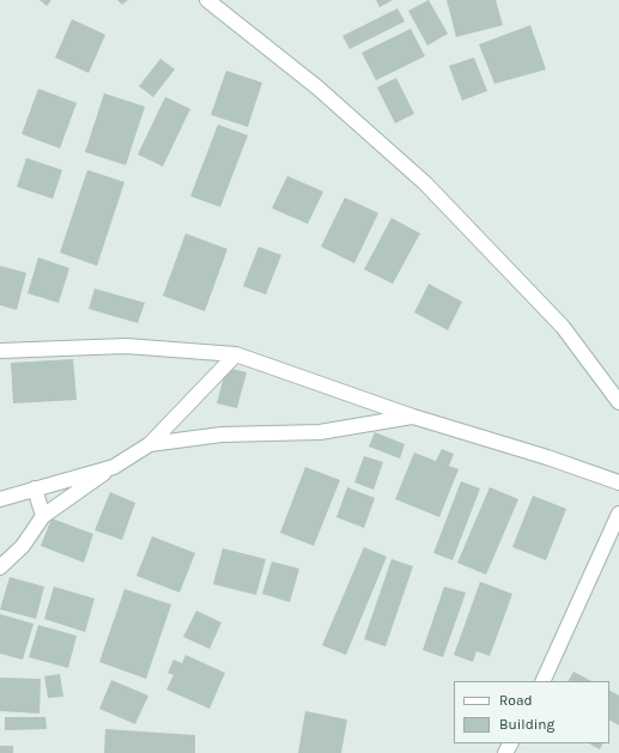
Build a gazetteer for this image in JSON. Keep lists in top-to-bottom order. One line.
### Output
{"legend":["Road","Building"]}
